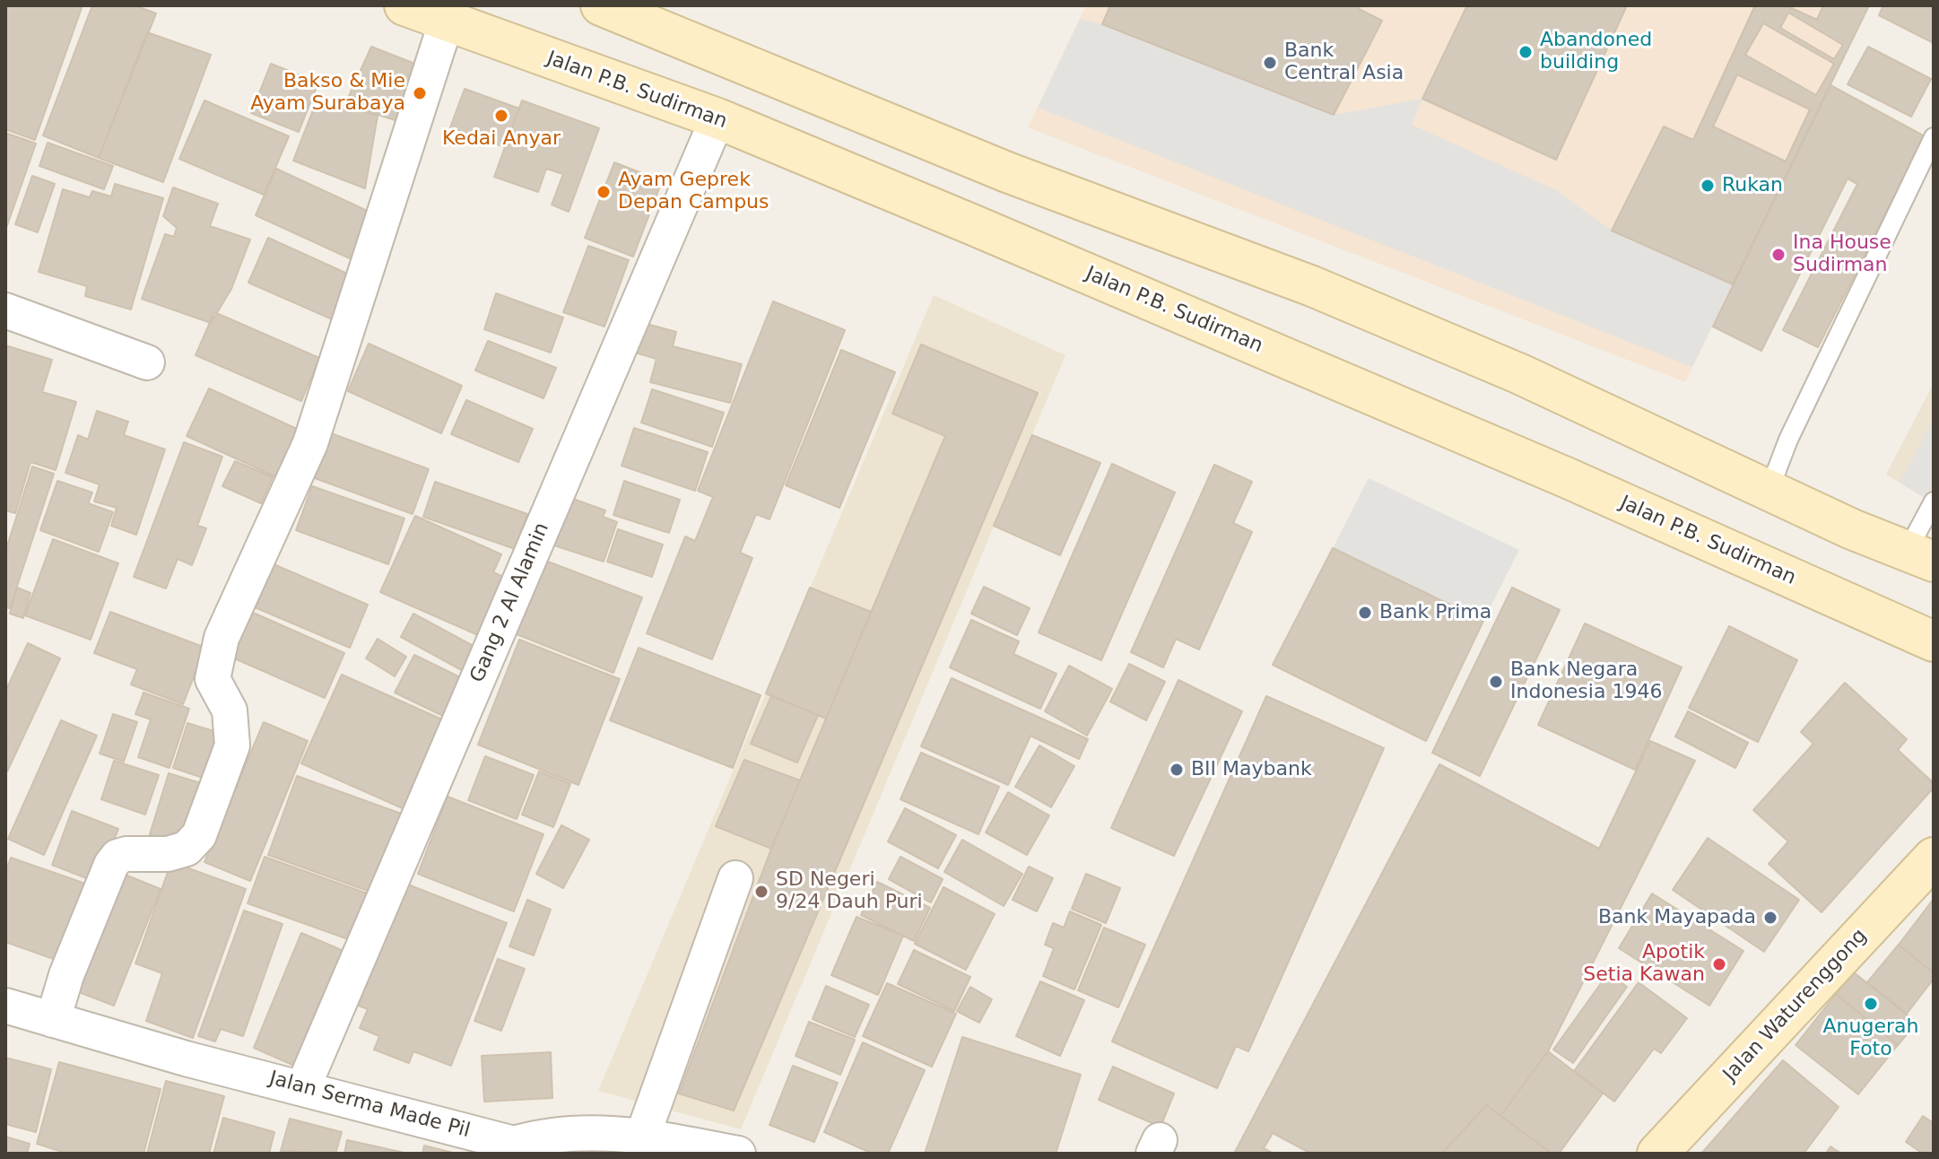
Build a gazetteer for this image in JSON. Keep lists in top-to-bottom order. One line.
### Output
{"streets":{"street":["Jalan P.B. Sudirman","Gang 2 Al Alamin","Jalan Waturenggong","Jalan Serma Made Pil"]},"crossings":[["Jalan P.B. Sudirman","Gang 2 Al Alamin"],["Gang 2 Al Alamin","Jalan Serma Made Pil"]],"places":["Abandoned building","Bank Central Asia","Bakso & Mie Ayam Surabaya","Kedai Anyar","Rukan","Ayam Geprek Depan Campus","Ina House Sudirman","Bank Prima","Bank Negara Indonesia 1946","BII Maybank","SD Negeri 9/24 Dauh Puri","Bank Mayapada","Apotik Setia Kawan","Anugerah Foto"]}
